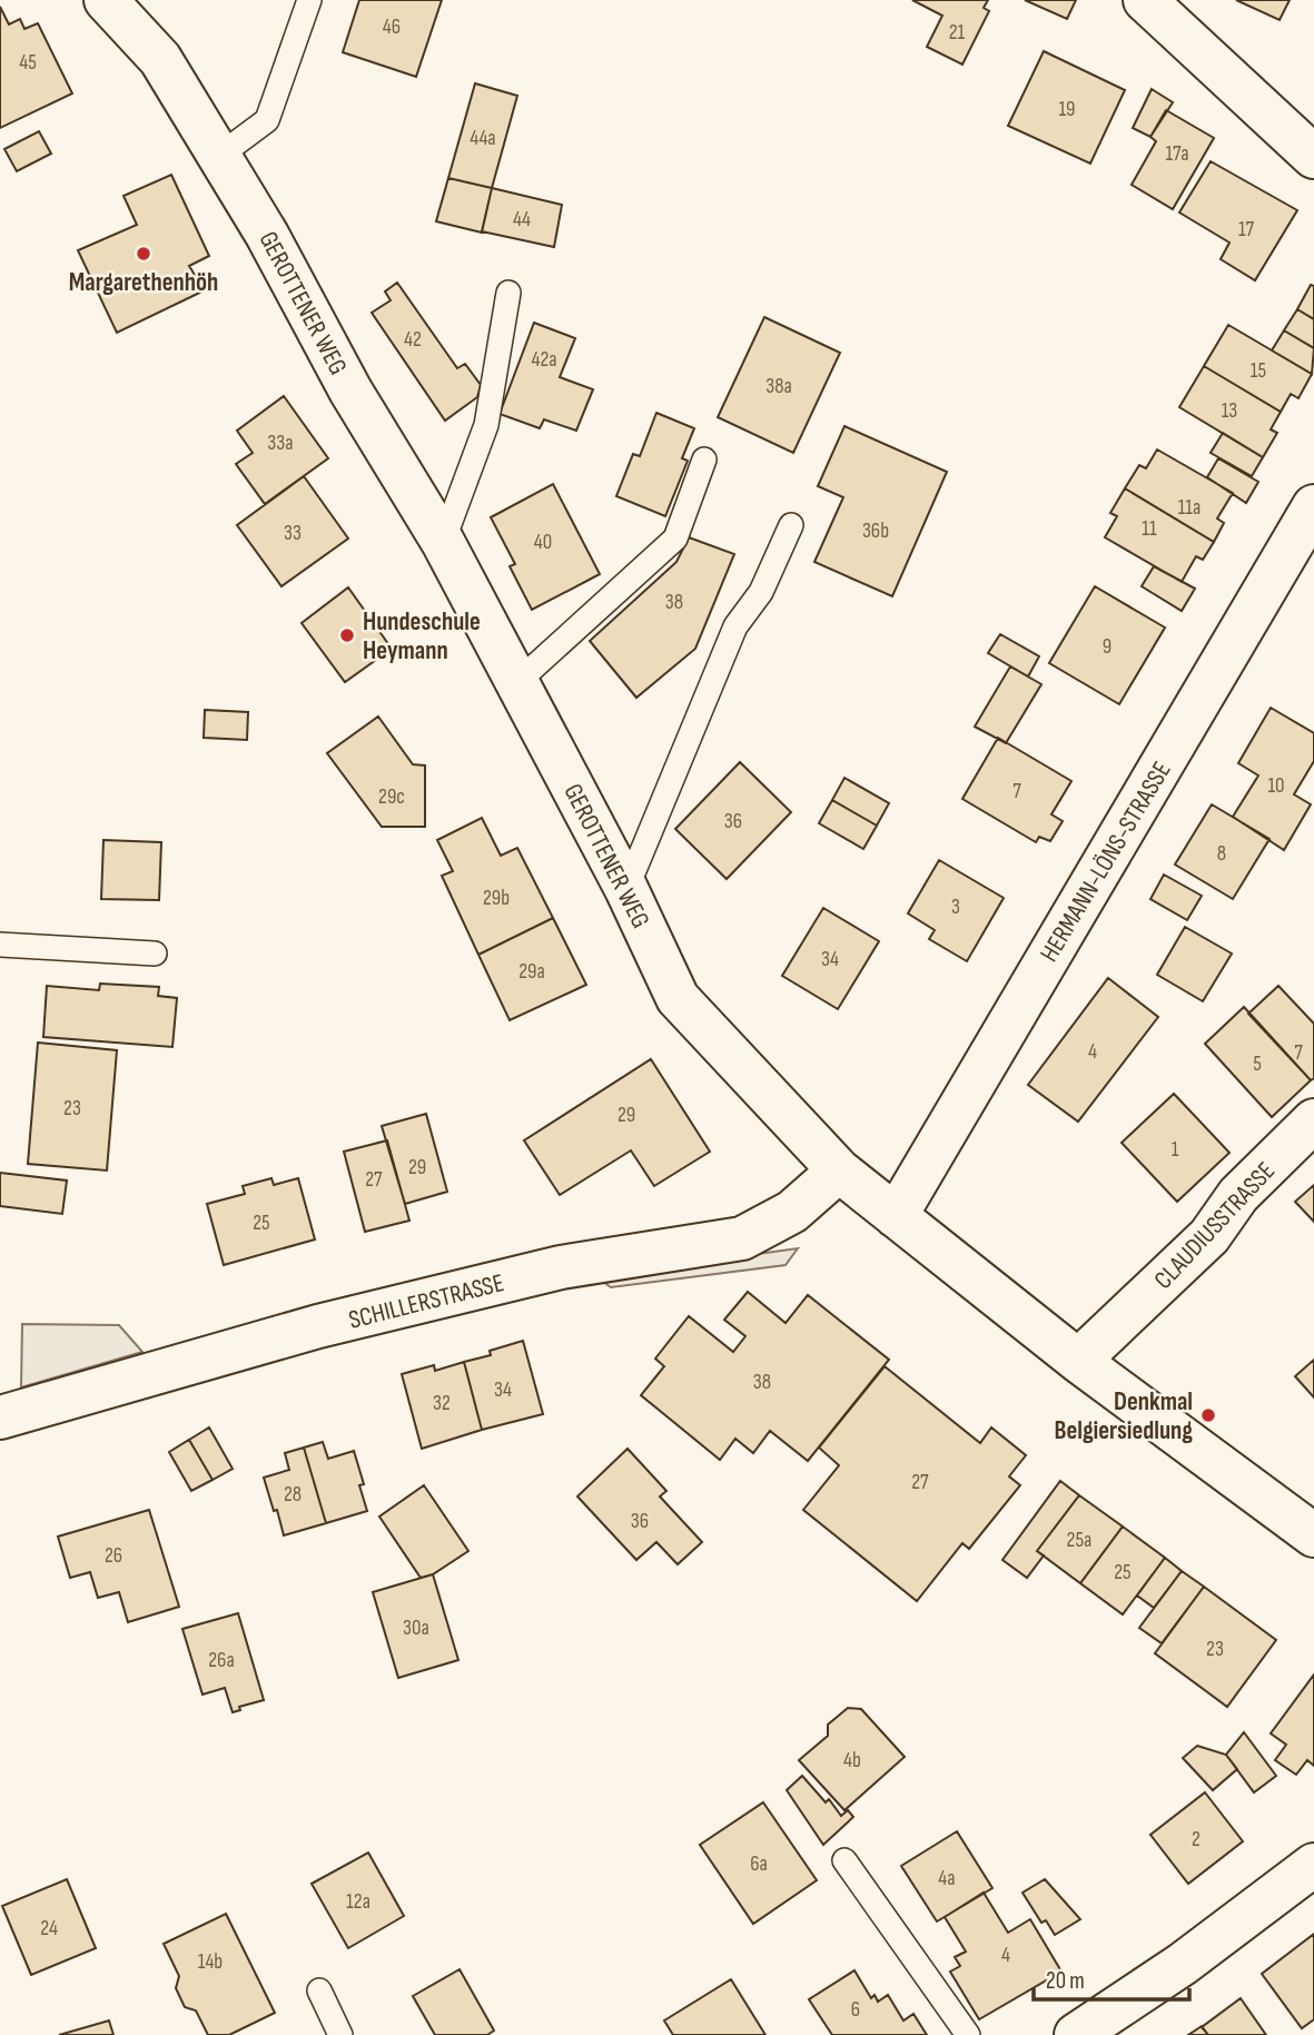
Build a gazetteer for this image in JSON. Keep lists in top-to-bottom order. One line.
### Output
{"streets":{"street":["GEROTTENER WEG","HERMANN-LÖNS-STRASSE","CLAUDIUSSTRASSE","SCHILLERSTRASSE"]},"crossings":[["GEROTTENER WEG","HERMANN-LÖNS-STRASSE"],["GEROTTENER WEG","CLAUDIUSSTRASSE"],["GEROTTENER WEG","SCHILLERSTRASSE"]],"places":["Margarethenhöh","Hundeschule Heymann","Denkmal Belgiersiedlung"],"house_numbers":["46","21","45","19","44a","17a","44","17","42","42a","15","38a","13","33a","11a","11","36b","33","40","38","9","10","7","29c","36","8","29b","3","34","29a","4","7","5","23","29","1","29","27","25","38","34","32","27","28","36","25a","26","25","30a","23","26a","4b","2","6a","4a","12a","24","4","14b","6"],"scale_bar":"20 m"}
